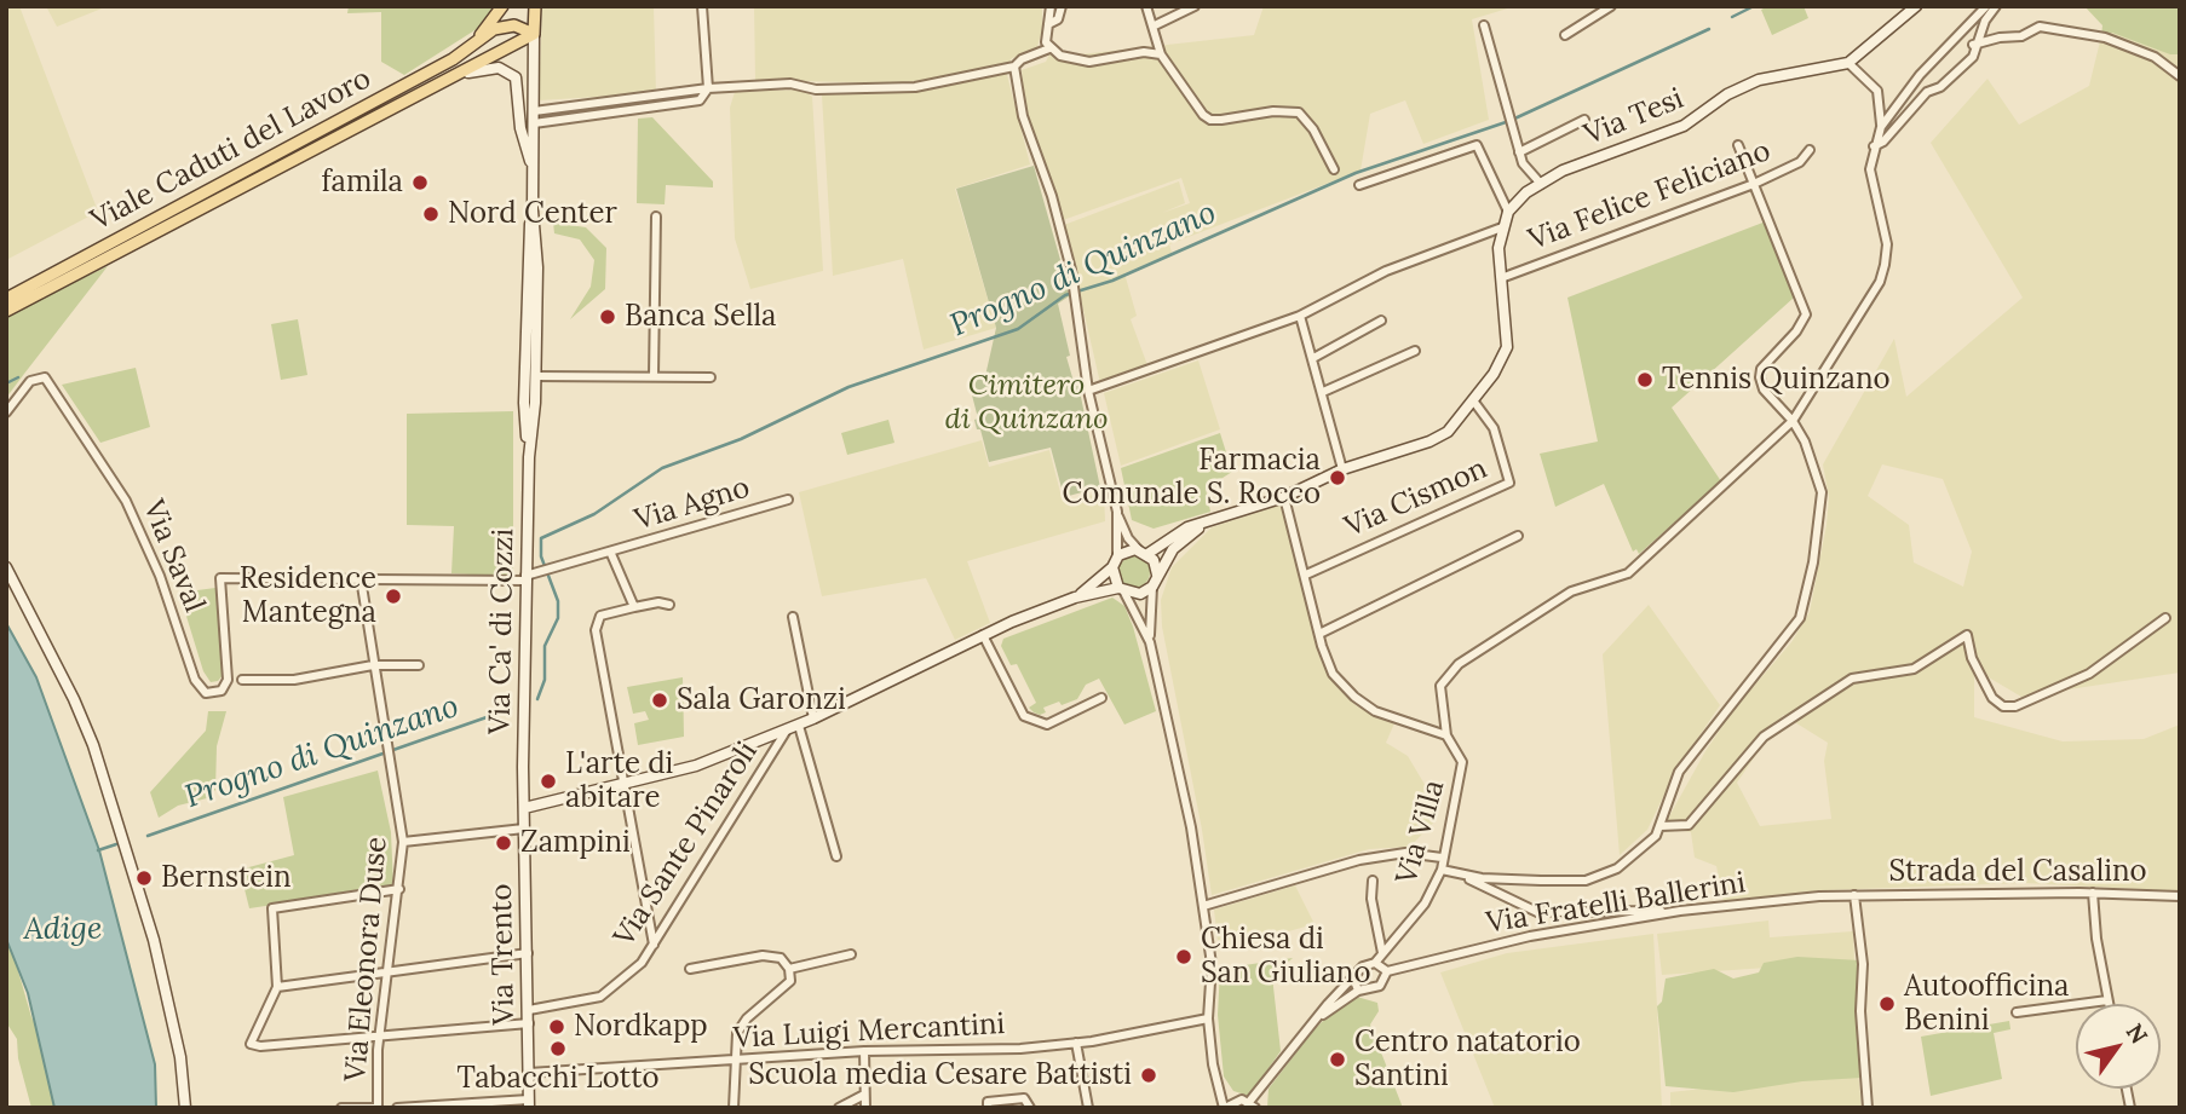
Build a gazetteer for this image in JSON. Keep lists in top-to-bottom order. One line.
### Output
{"streets":{"main road":["Viale Caduti del Lavoro","Via Ca' di Cozzi"],"street":["Via Tesi","Via Felice Feliciano","Via Cismon","Via Agno","Via Saval","Via Villa","Via Sante Pinaroli","Strada del Casalino","Via Fratelli Ballerini","Via Trento","Via Eleonora Duse","Via Luigi Mercantini"]},"crossings":[["Via Tesi","Via Felice Feliciano"],["Via Tesi","Via Cismon"],["Viale Caduti del Lavoro","Via Ca' di Cozzi"],["Via Agno","Via Saval"],["Via Agno","Via Ca' di Cozzi"],["Via Agno","Via Eleonora Duse"],["Via Ca' di Cozzi","Via Trento"],["Via Villa","Via Fratelli Ballerini"],["Via Sante Pinaroli","Via Trento"],["Strada del Casalino","Via Fratelli Ballerini"],["Via Trento","Via Luigi Mercantini"]],"water":["Progno di Quinzano","Adige"],"parks":["Cimitero di Quinzano"],"places":["famila","Nord Center","Banca Sella","Tennis Quinzano","Farmacia Comunale S. Rocco","Residence Mantegna","Sala Garonzi","L'arte di abitare","Zampini","Bernstein","Chiesa di San Giuliano","Autoofficina Benini","Nordkapp","Tabacchi Lotto","Centro natatorio Santini","Scuola media Cesare Battisti"],"north":"top right"}
